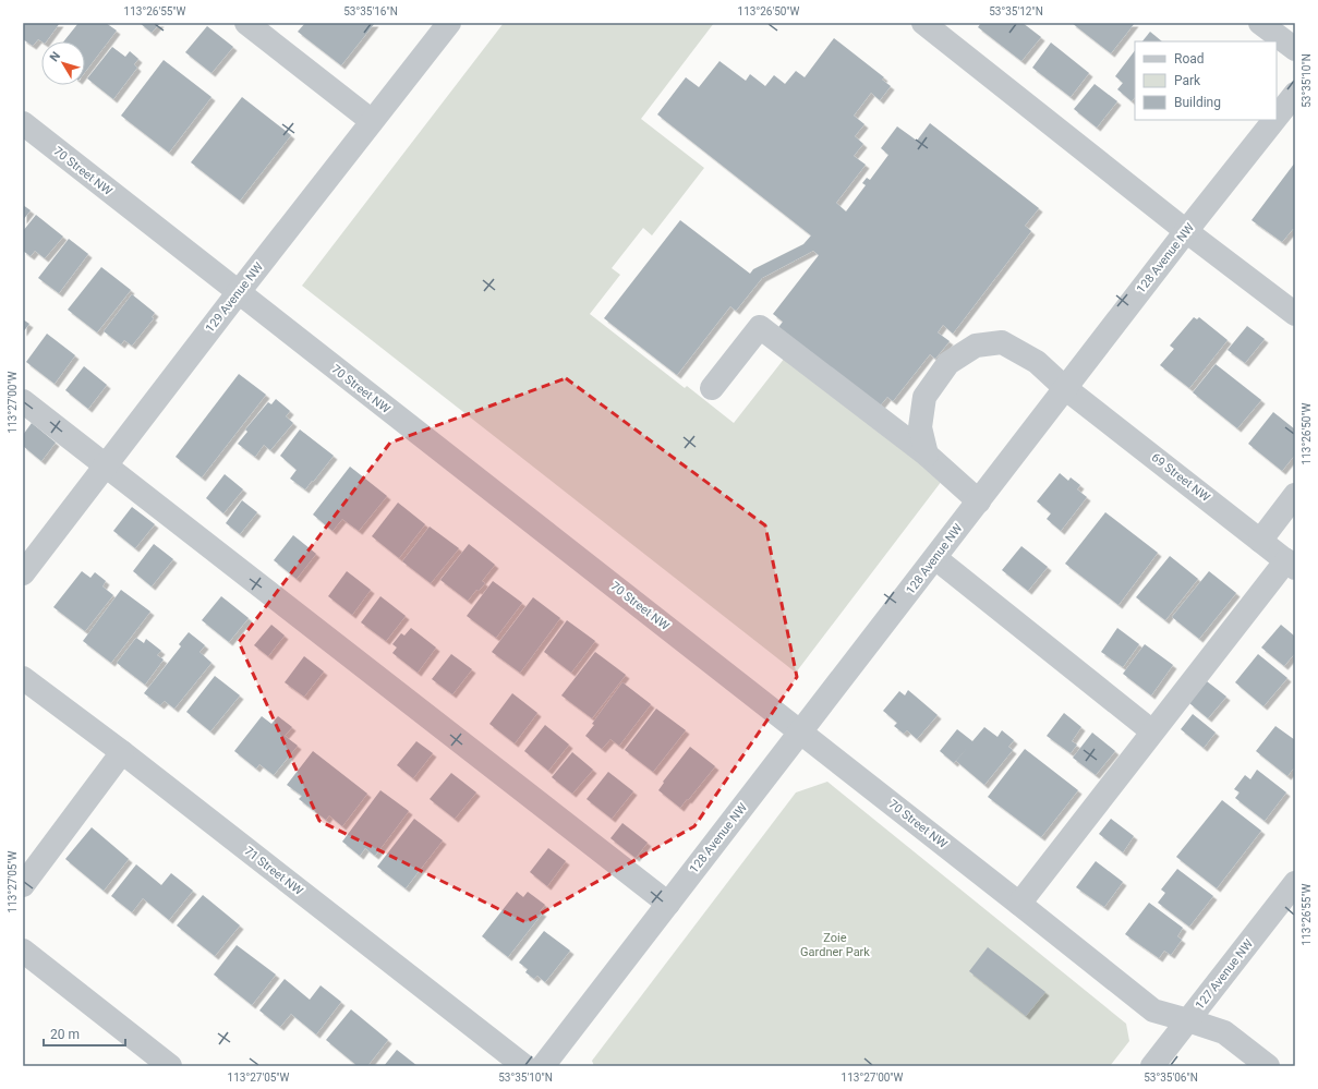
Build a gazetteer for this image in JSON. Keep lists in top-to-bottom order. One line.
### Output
{"streets":{"street":["70 Street NW","128 Avenue NW","129 Avenue NW","69 Street NW","71 Street NW","127 Avenue NW"]},"crossings":[["70 Street NW","128 Avenue NW"],["70 Street NW","129 Avenue NW"],["70 Street NW","127 Avenue NW"],["128 Avenue NW","69 Street NW"]],"parks":["Zoie Gardner Park"],"legend":["Road","Park","Building"],"scale_bar":"20 m","north":"top left","coordinates":["113°26'55\"W","53°35'16\"N","113°26'50\"W","53°35'12\"N","53°35'10\"N","113°27'00\"W","113°27'05\"W","53°35'06\"N"]}
